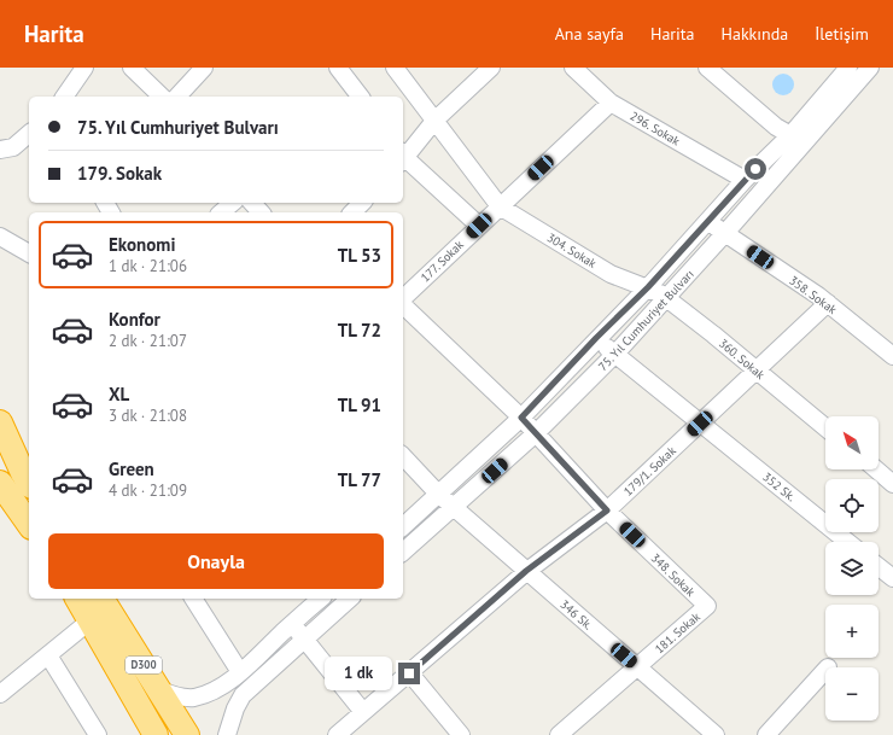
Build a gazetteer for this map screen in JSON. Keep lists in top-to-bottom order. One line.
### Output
{"streets":{"highway":["D300"],"street":["296. Sokak","304. Sokak","177. Sokak","358. Sokak","75. Yıl Cumhuriyet Bulvarı","360. Sokak","179/1. Sokak","352 Sk.","348. Sokak","346 Sk.","181. Sokak"]},"crossings":[["296. Sokak","177. Sokak"],["296. Sokak","75. Yıl Cumhuriyet Bulvarı"],["304. Sokak","177. Sokak"],["304. Sokak","75. Yıl Cumhuriyet Bulvarı"],["304. Sokak","360. Sokak"],["358. Sokak","75. Yıl Cumhuriyet Bulvarı"],["358. Sokak","179/1. Sokak"],["75. Yıl Cumhuriyet Bulvarı","360. Sokak"],["75. Yıl Cumhuriyet Bulvarı","352 Sk."],["75. Yıl Cumhuriyet Bulvarı","348. Sokak"],["75. Yıl Cumhuriyet Bulvarı","346 Sk."],["360. Sokak","179/1. Sokak"],["179/1. Sokak","352 Sk."],["179/1. Sokak","348. Sokak"],["179/1. Sokak","346 Sk."],["348. Sokak","181. Sokak"],["346 Sk.","181. Sokak"]],"north":"top left","page":{"header":"Harita","nav":["Ana sayfa","Harita","Hakkında","İletişim"],"banner":["75. Yıl Cumhuriyet Bulvarı","179. Sokak"],"list":[{"name":"Ekonomi","note":"1 dk · 21:06","value":"TL 53"},{"name":"Konfor","note":"2 dk · 21:07","value":"TL 72"},{"name":"XL","note":"3 dk · 21:08","value":"TL 91"},{"name":"Green","note":"4 dk · 21:09","value":"TL 77"}],"map_buttons":["+","−"],"buttons":"Onayla","bubble":"1 dk"}}
